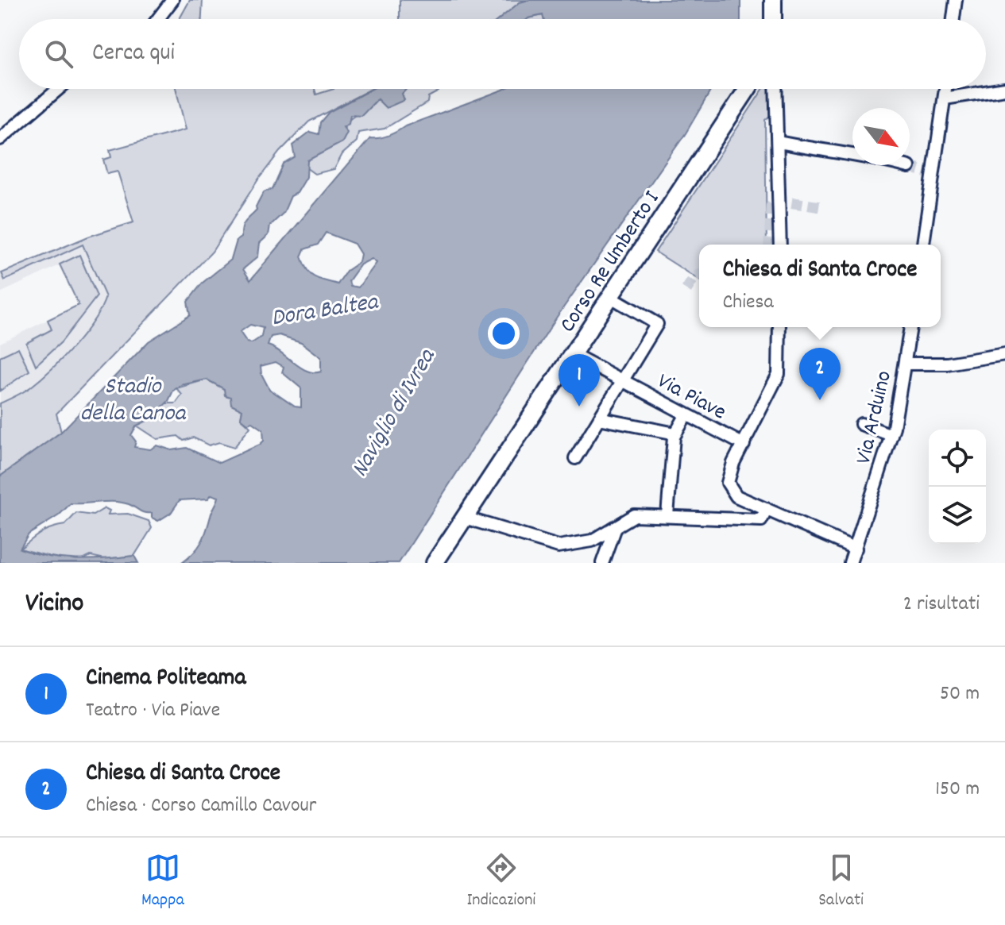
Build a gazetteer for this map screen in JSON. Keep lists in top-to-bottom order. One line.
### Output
{"streets":{"main road":["Corso Re Umberto I"],"street":["Via Piave","Via Arduino"]},"crossings":[["Corso Re Umberto I","Via Piave"]],"water":["Dora Baltea","Stadio della Canoa","Naviglio di Ivrea"],"north":"bottom right","page":{"search":"Cerca qui","popup":["Chiesa di Santa Croce","Chiesa"],"pins":["2","1"],"heading":["Vicino","2 risultati"],"list":[{"mark":"1","name":"Cinema Politeama","note":"Teatro · Via Piave","value":"50 m"},{"mark":"2","name":"Chiesa di Santa Croce","note":"Chiesa · Corso Camillo Cavour","value":"150 m"}],"nav":["Mappa","Indicazioni","Salvati"]}}
